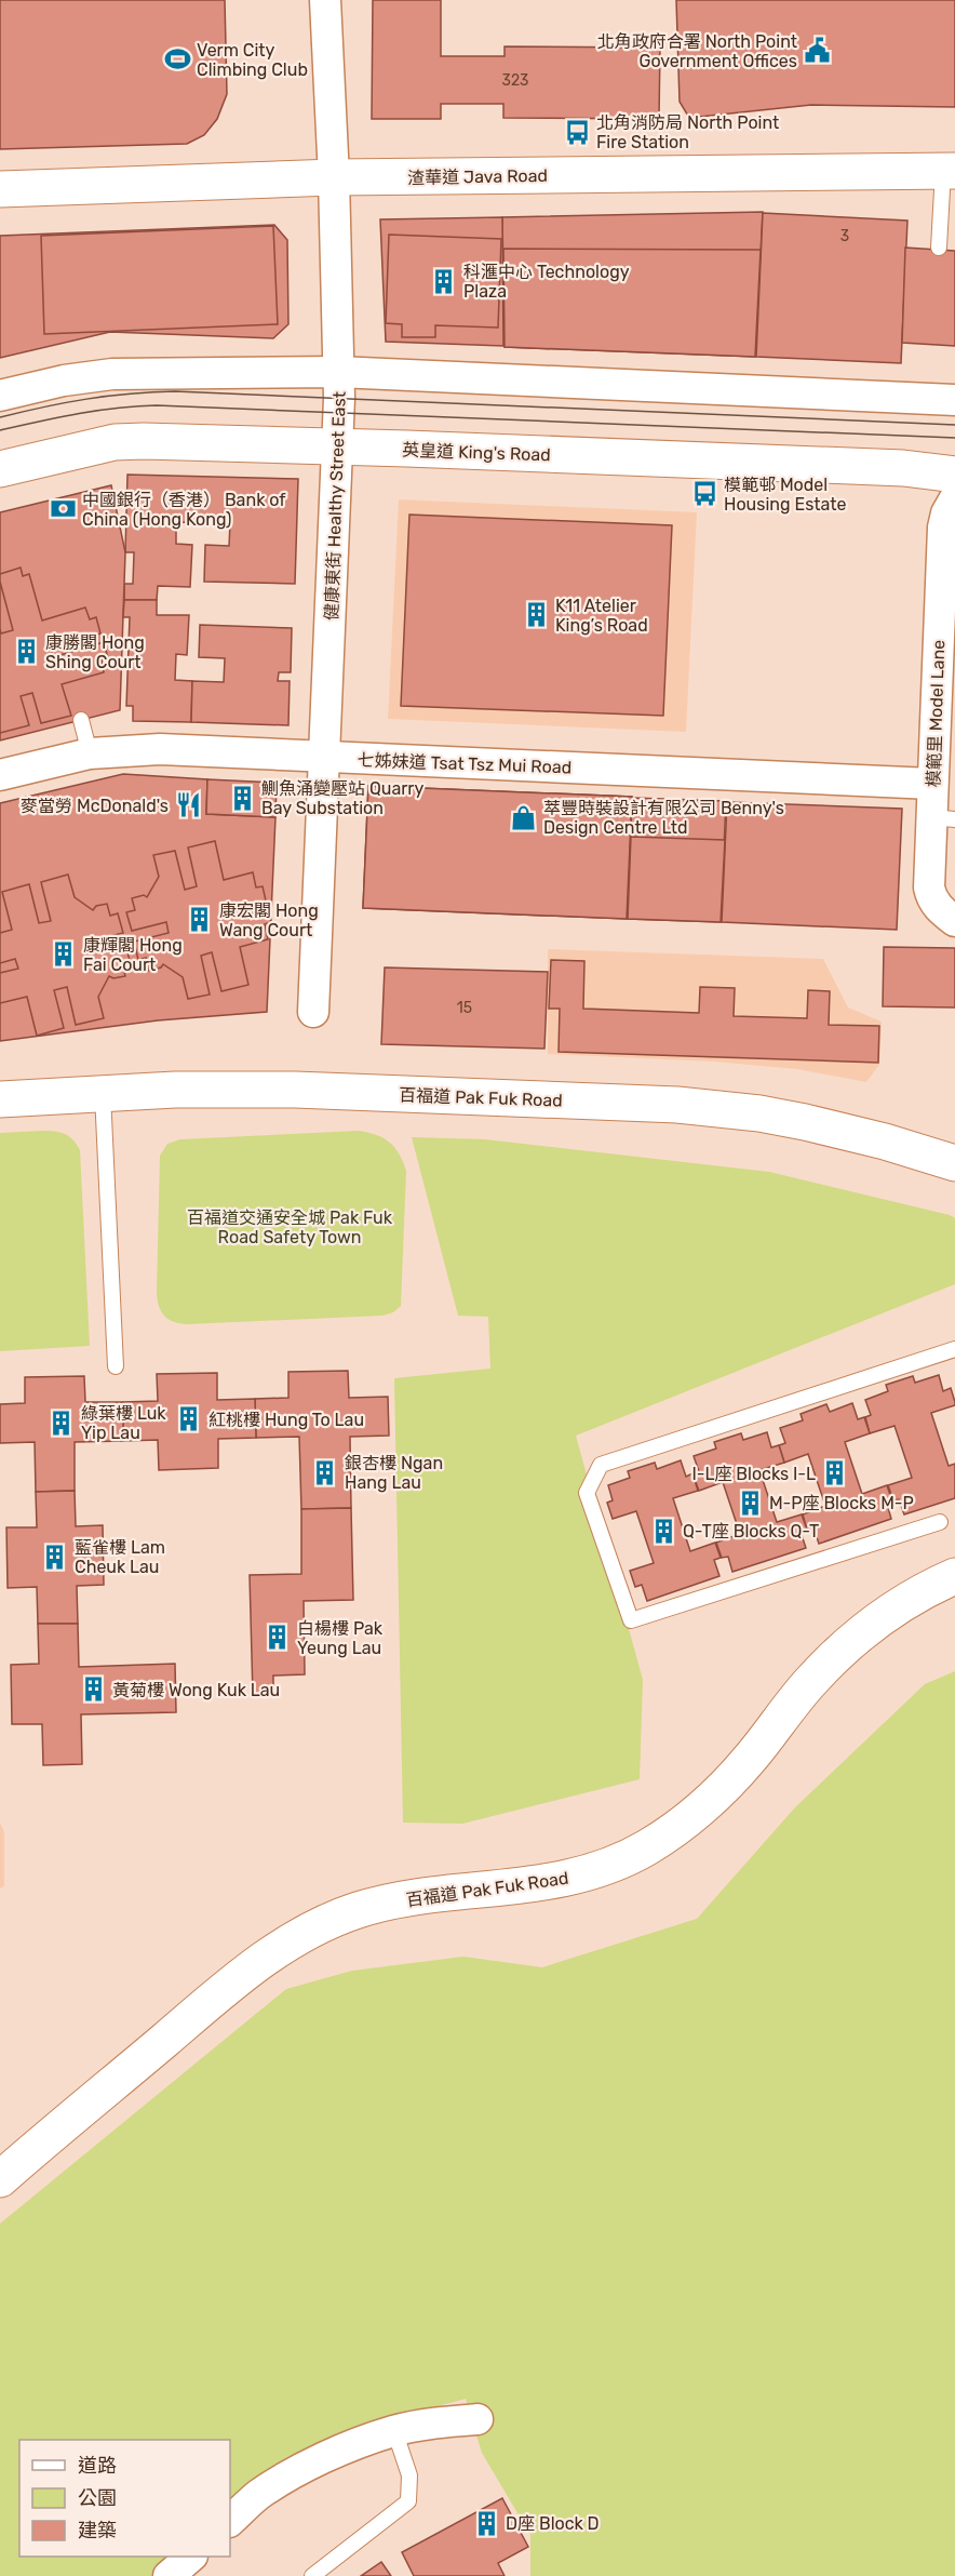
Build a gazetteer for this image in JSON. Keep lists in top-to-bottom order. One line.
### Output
{"streets":{"street":["渣華道 Java Road","英皇道 King's Road","健康東街 Healthy Street East","模範里 Model Lane","七姊妹道 Tsat Tsz Mui Road","百福道 Pak Fuk Road"]},"crossings":[["渣華道 Java Road","健康東街 Healthy Street East"],["英皇道 King's Road","健康東街 Healthy Street East"],["健康東街 Healthy Street East","七姊妹道 Tsat Tsz Mui Road"],["模範里 Model Lane","七姊妹道 Tsat Tsz Mui Road"]],"parks":["百福道交通安全城 Pak Fuk Road Safety Town"],"places":{"public building":["北角政府合署 North Point Government Offices"],"sports":["Verm City Climbing Club"],"bus stop":["北角消防局 North Point Fire Station","模範邨 Model Housing Estate"],"building":["科滙中心 Technology Plaza","K11 Atelier King’s Road","康勝閣 Hong Shing Court","鰂魚涌變壓站 Quarry Bay Substation","康宏閣 Hong Wang Court","康輝閣 Hong Fai Court","紅桃樓 Hung To Lau","綠葉樓 Luk Yip Lau","銀杏樓 Ngan Hang Lau","I-L座 Blocks I-L","M-P座 Blocks M-P","Q-T座 Blocks Q-T","藍雀樓 Lam Cheuk Lau","白楊樓 Pak Yeung Lau","黃菊樓 Wong Kuk Lau","D座 Block D"],"bank":["中國銀行（香港） Bank of China (Hong Kong)"],"restaurant":["麥當勞 McDonald's"],"shop":["萃豐時裝設計有限公司 Benny's Design Centre Ltd"]},"house_numbers":["323","3","15"],"legend":["道路","公園","建築"]}
